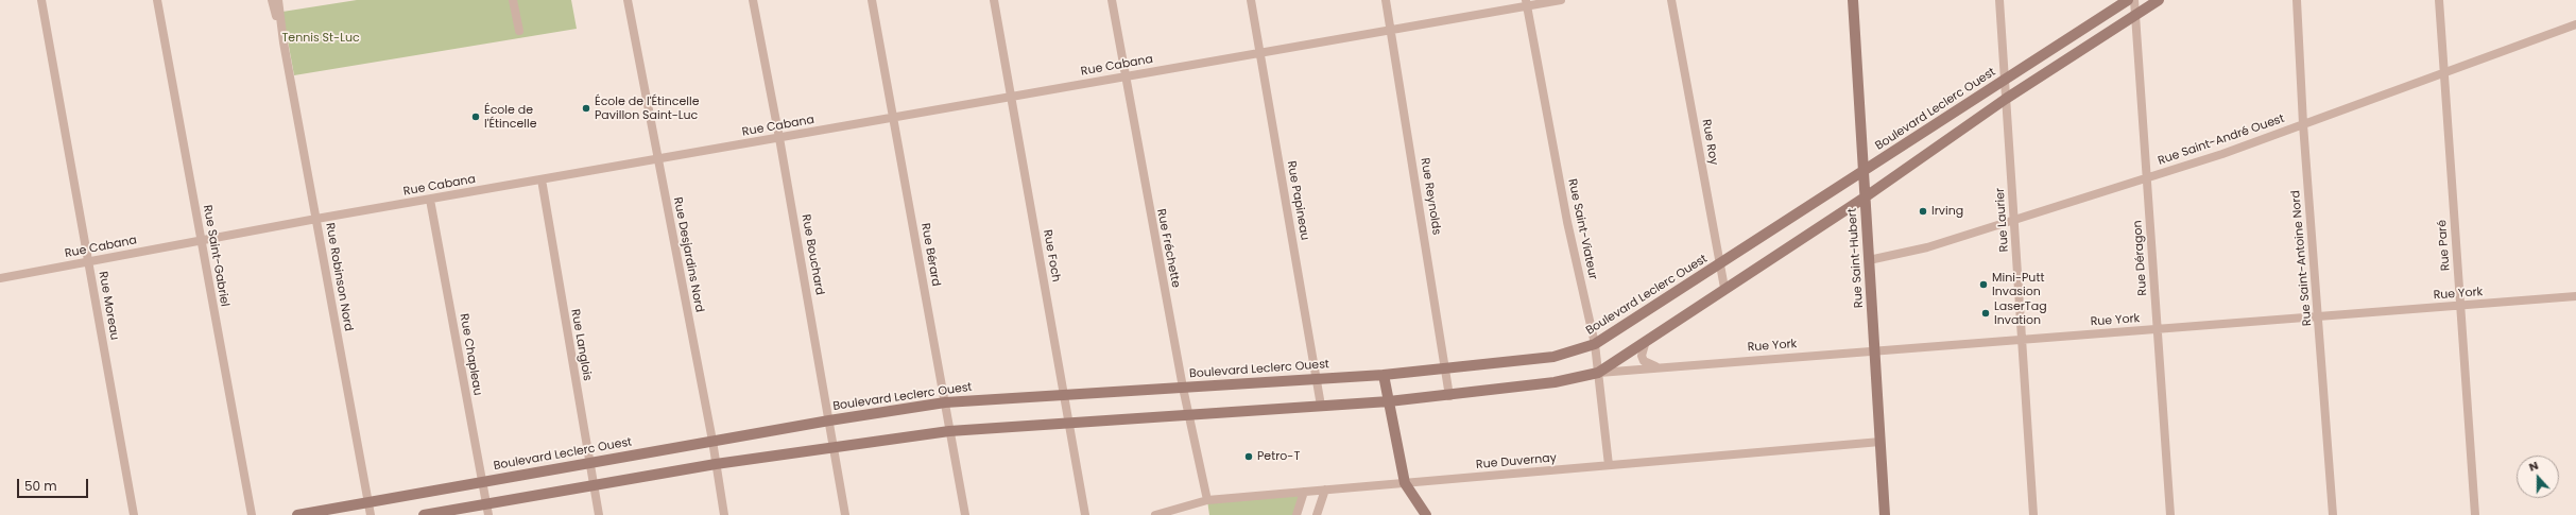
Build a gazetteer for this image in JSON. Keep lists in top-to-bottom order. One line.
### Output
{"streets":{"street":["Rue Cabana","Boulevard Leclerc Ouest","Rue Saint-André Ouest","Rue Roy","Rue Reynolds","Rue Papineau","Rue Laurier","Rue Saint-Viateur","Rue Paré","Rue Fréchette","Rue Desjardins Nord","Rue Bouchard","Rue Bérard","Rue Saint-Gabriel","Rue Foch","Rue Saint-Hubert","Rue Déragon","Rue Saint-Antoine Nord","Rue Robinson Nord","Rue York","Rue Moreau","Rue Langlois","Rue Chapleau","Rue Duvernay"]},"crossings":[["Rue Cabana","Rue Reynolds"],["Rue Cabana","Rue Papineau"],["Rue Cabana","Rue Saint-Viateur"],["Rue Cabana","Rue Fréchette"],["Rue Cabana","Rue Desjardins Nord"],["Rue Cabana","Rue Bouchard"],["Rue Cabana","Rue Bérard"],["Rue Cabana","Rue Saint-Gabriel"],["Rue Cabana","Rue Foch"],["Rue Cabana","Rue Robinson Nord"],["Rue Cabana","Rue Moreau"],["Rue Cabana","Rue Langlois"],["Rue Cabana","Rue Chapleau"],["Boulevard Leclerc Ouest","Rue Roy"],["Boulevard Leclerc Ouest","Rue Reynolds"],["Boulevard Leclerc Ouest","Rue Papineau"],["Boulevard Leclerc Ouest","Rue Laurier"],["Boulevard Leclerc Ouest","Rue Saint-Viateur"],["Boulevard Leclerc Ouest","Rue Fréchette"],["Boulevard Leclerc Ouest","Rue Desjardins Nord"],["Boulevard Leclerc Ouest","Rue Bouchard"],["Boulevard Leclerc Ouest","Rue Bérard"],["Boulevard Leclerc Ouest","Rue Foch"],["Boulevard Leclerc Ouest","Rue Saint-Hubert"],["Boulevard Leclerc Ouest","Rue Robinson Nord"],["Boulevard Leclerc Ouest","Rue Langlois"],["Boulevard Leclerc Ouest","Rue Chapleau"],["Rue Saint-André Ouest","Rue Laurier"],["Rue Saint-André Ouest","Rue Paré"],["Rue Saint-André Ouest","Rue Saint-Hubert"],["Rue Saint-André Ouest","Rue Déragon"],["Rue Saint-André Ouest","Rue Saint-Antoine Nord"],["Rue Laurier","Rue York"],["Rue Saint-Viateur","Rue York"],["Rue Saint-Viateur","Rue Duvernay"],["Rue Paré","Rue York"],["Rue Fréchette","Rue Duvernay"],["Rue Saint-Hubert","Rue York"],["Rue Saint-Hubert","Rue Duvernay"],["Rue Déragon","Rue York"],["Rue Saint-Antoine Nord","Rue York"]],"parks":["Tennis St-Luc"],"places":["École de l'Étincelle Pavillon Saint-Luc","École de l'Étincelle","Irving","Mini-Putt Invasion","LaserTag Invation","Petro-T"],"scale_bar":"50 m","north":"top"}
